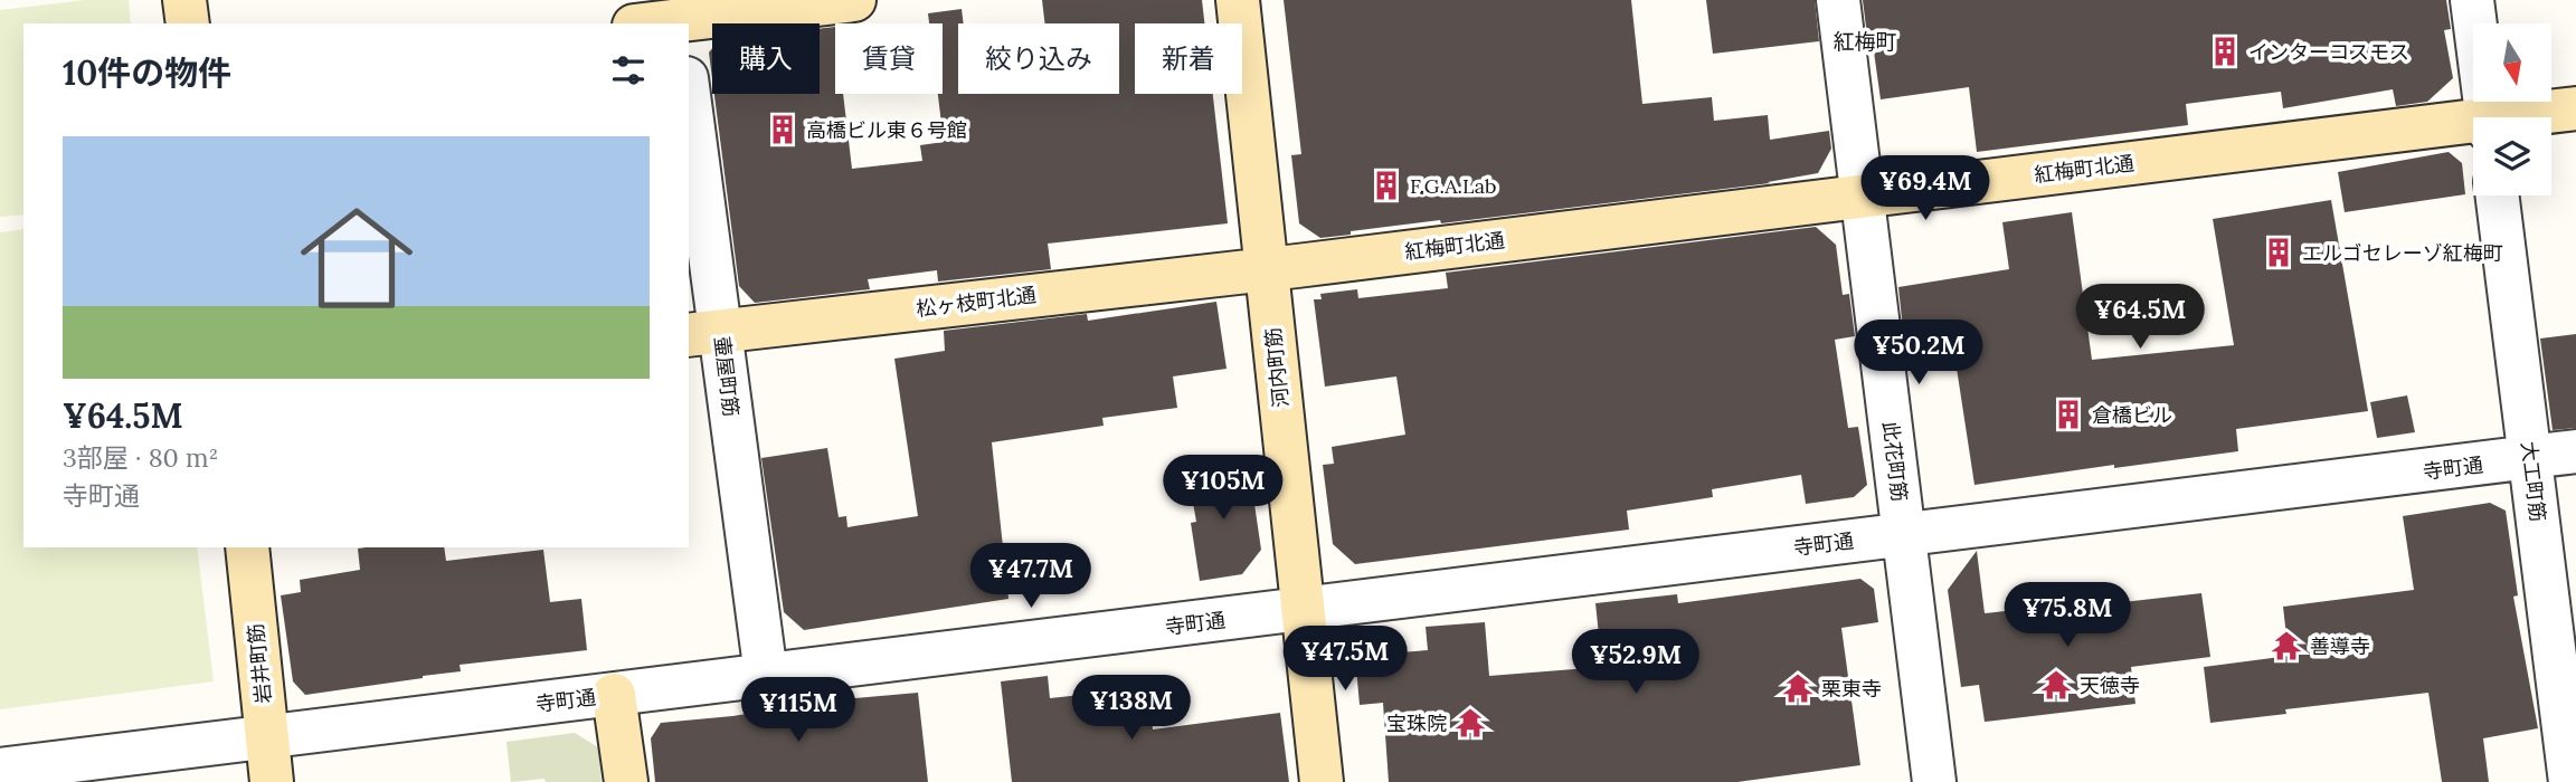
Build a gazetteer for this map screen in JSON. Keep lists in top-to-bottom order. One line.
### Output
{"streets":{"street":["紅梅町北通","松ヶ枝町北通","河内町筋","壷屋町筋","此花町筋","寺町通","大工町筋","岩井町筋"]},"crossings":[["紅梅町北通","松ヶ枝町北通"],["紅梅町北通","河内町筋"],["紅梅町北通","此花町筋"],["松ヶ枝町北通","河内町筋"],["松ヶ枝町北通","壷屋町筋"],["河内町筋","寺町通"],["壷屋町筋","寺町通"],["此花町筋","寺町通"],["寺町通","大工町筋"],["寺町通","岩井町筋"]],"districts":["紅梅町"],"places":{"building":["インターコスモス","高橋ビル東６号館","F.G.A.Lab","エルゴセレーゾ紅梅町","倉橋ビル"],"temple":["善導寺","天徳寺","栗東寺","宝珠院"]},"north":"bottom","page":{"chip":["購入","賃貸","絞り込み","新着"],"heading":"10件の物件","list":[{"name":"¥64.5M","note":"3部屋 · 80 m² · 寺町通"}],"price":["¥69.4M","¥64.5M","¥50.2M","¥105M","¥47.7M","¥75.8M","¥47.5M","¥52.9M","¥138M","¥115M"]}}
